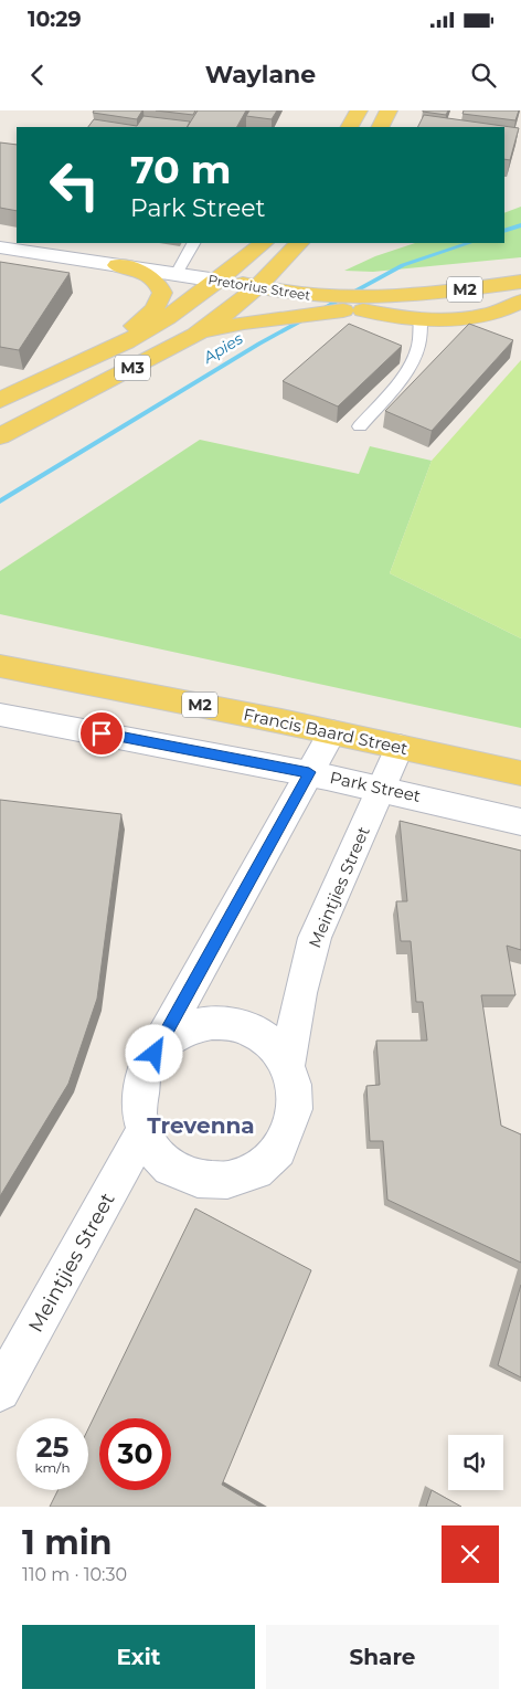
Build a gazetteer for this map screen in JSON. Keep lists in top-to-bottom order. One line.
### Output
{"streets":{"main road":["Pretorius Street","M2","M3","Francis Baard Street"],"street":["Park Street","Meintjies Street"]},"crossings":[["Pretorius Street","M3"],["Francis Baard Street","Meintjies Street"],["Park Street","Meintjies Street"]],"districts":["Trevenna"],"water":["Apies"],"page":{"status":"10:29","header":"Waylane","turn":["70 m","Park Street"],"speed":"25 km/h","limit":"30","heading":["1 min","110 m · 10:30"],"buttons":["Exit","Share"]}}
